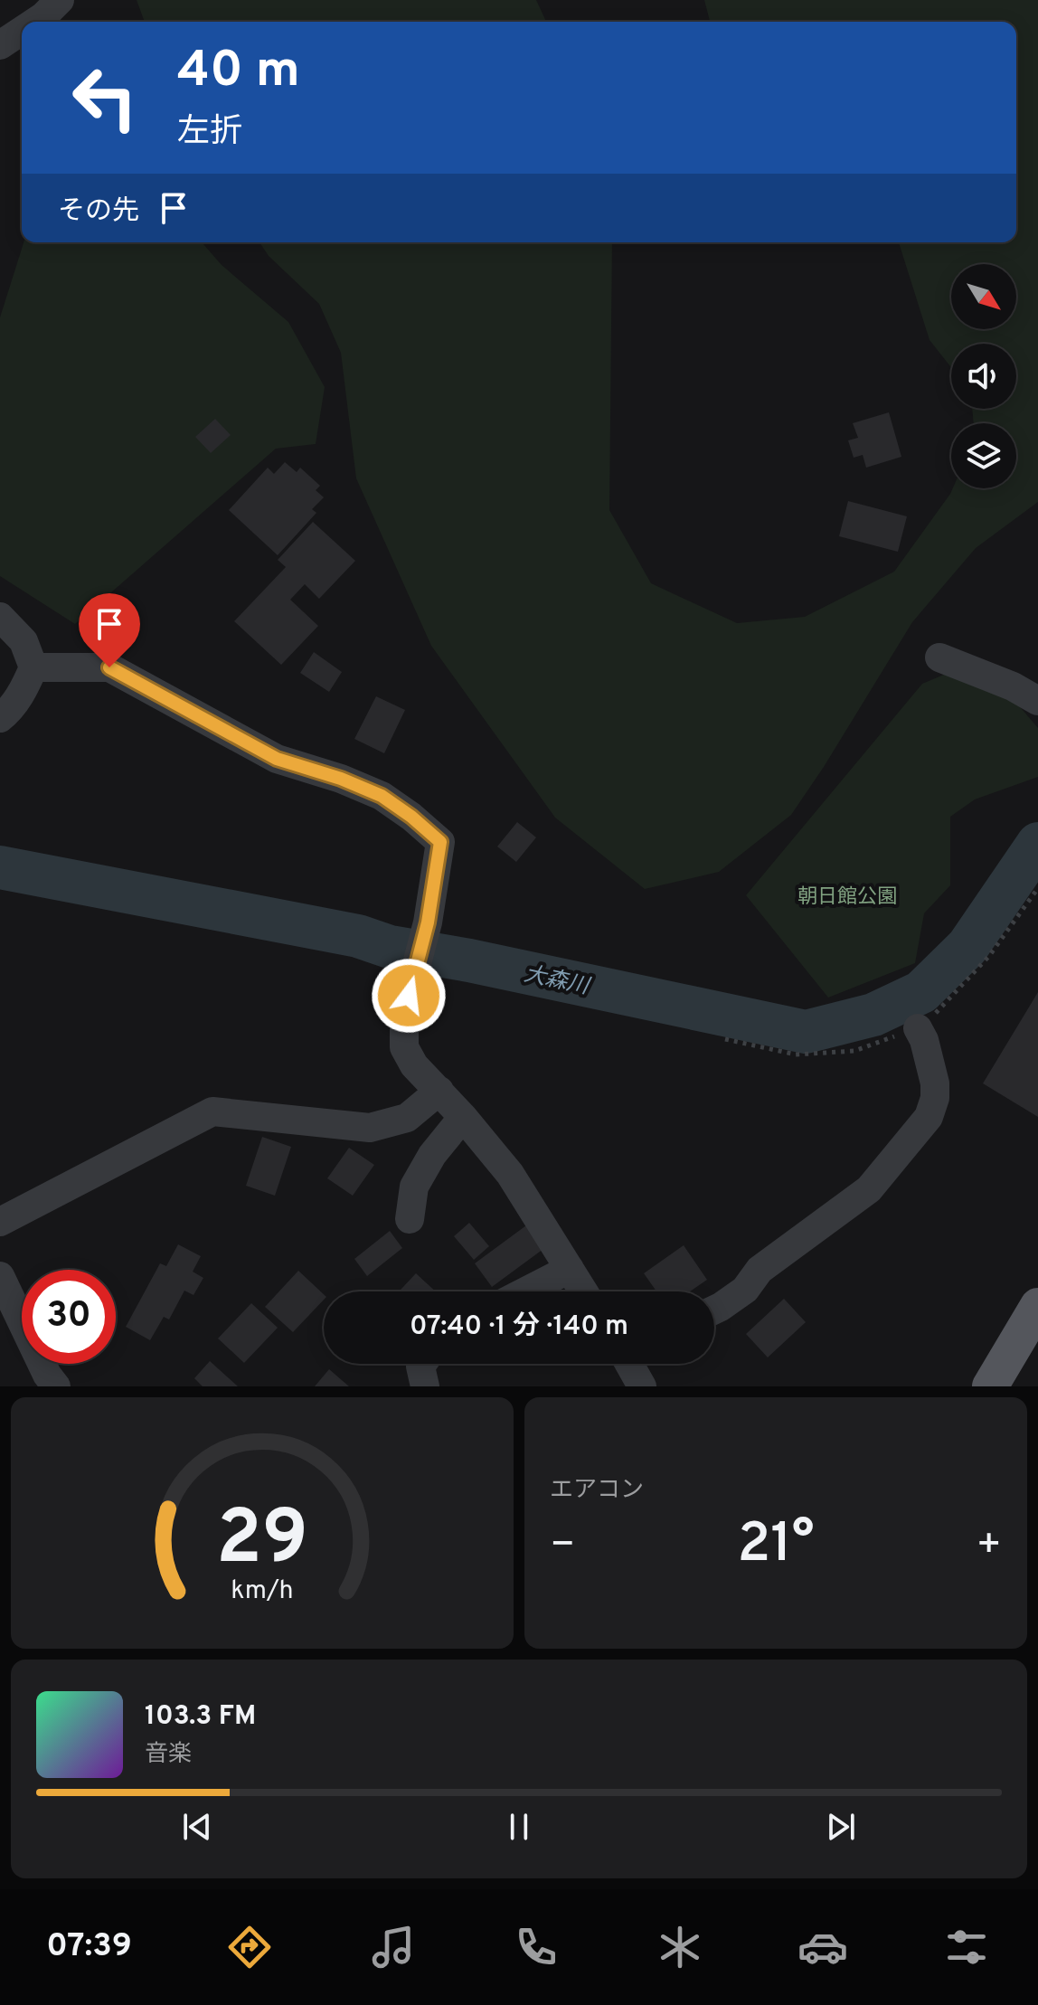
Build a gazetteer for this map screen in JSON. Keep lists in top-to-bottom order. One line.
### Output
{"water":["大森川"],"parks":["朝日館公園"],"north":"bottom right","page":{"turn":["40 m","左折"],"then":"その先","limit":"30","trip":"07:40 · 1 分 · 140 m","tile":"エアコン","heat":["−","21°","+"],"song":["103.3 FM","音楽"],"tabs":"07:39","gauge":["29","km/h"]}}
